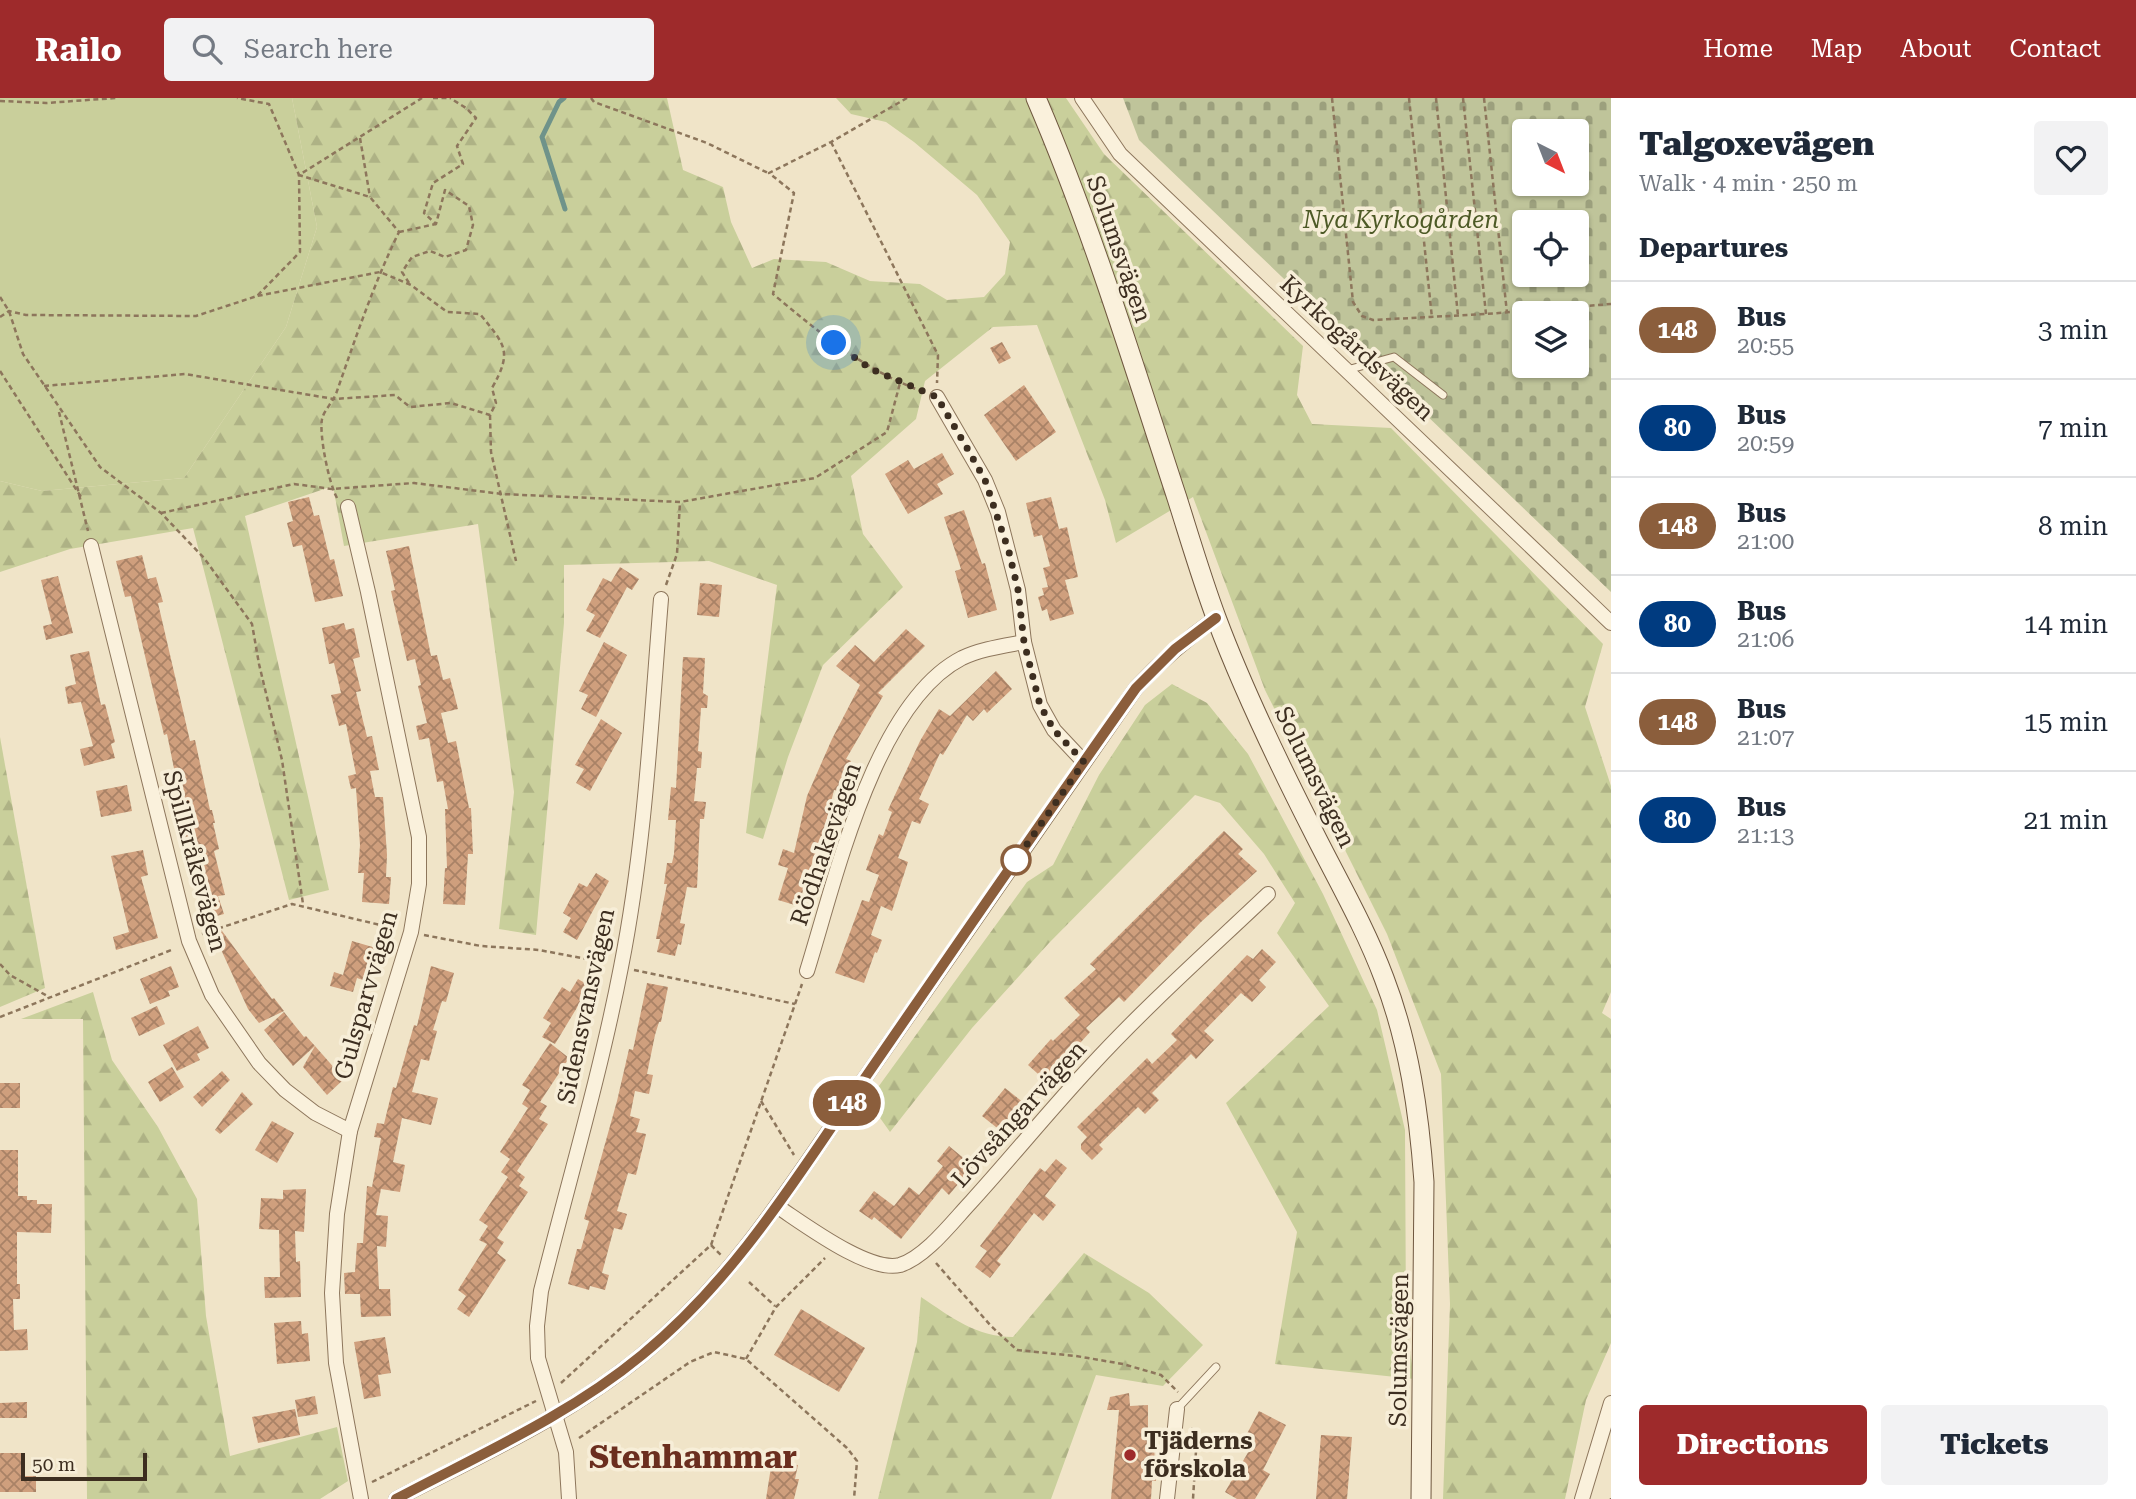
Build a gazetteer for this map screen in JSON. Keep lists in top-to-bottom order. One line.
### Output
{"streets":{"main road":["Solumsvägen"],"street":["Kyrkogårdsvägen","Rödhakevägen","Spillkråkevägen","Gulsparvvägen","Sidensvansvägen","Lövsångarvägen"]},"crossings":[["Spillkråkevägen","Gulsparvvägen"]],"districts":["Stenhammar"],"parks":["Nya Kyrkogården"],"places":["Tjäderns förskola"],"lines":["bus line 148"],"scale_bar":"50 m","north":"bottom right","page":{"header":"Railo","search":"Search here","nav":["Home","Map","About","Contact"],"on_map":"148","heading":[["Talgoxevägen","Walk · 4 min · 250 m"],"Departures"],"list":[{"mark":"148","name":"Bus","note":"20:55","value":"3 min"},{"mark":"80","name":"Bus","note":"20:59","value":"7 min"},{"mark":"148","name":"Bus","note":"21:00","value":"8 min"},{"mark":"80","name":"Bus","note":"21:06","value":"14 min"},{"mark":"148","name":"Bus","note":"21:07","value":"15 min"},{"mark":"80","name":"Bus","note":"21:13","value":"21 min"}],"buttons":["Directions","Tickets"],"scale":"50 m"}}
